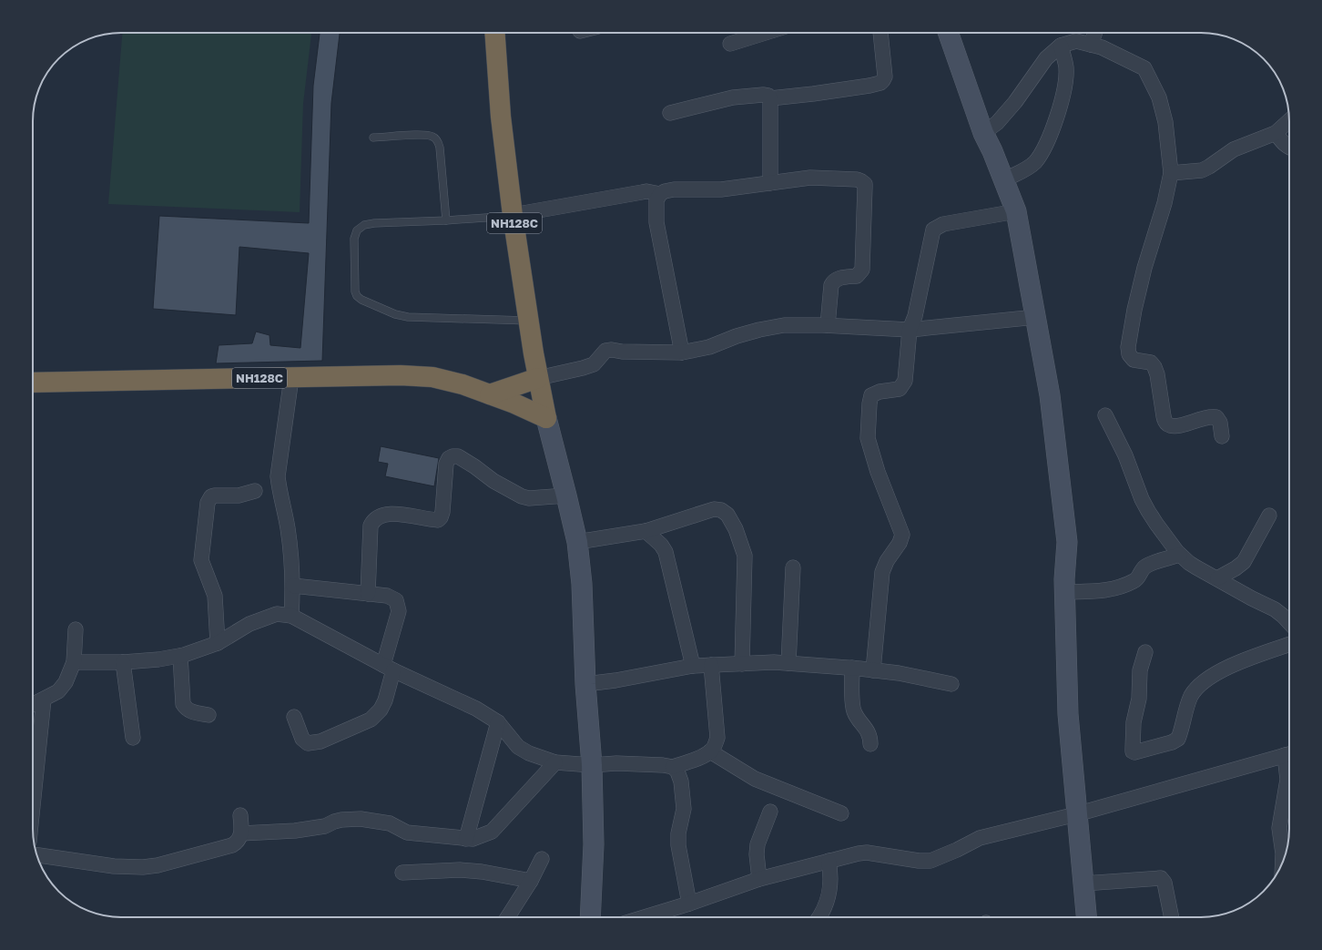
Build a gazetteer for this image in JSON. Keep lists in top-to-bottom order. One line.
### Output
{"streets":{"highway":["NH128C"]}}
